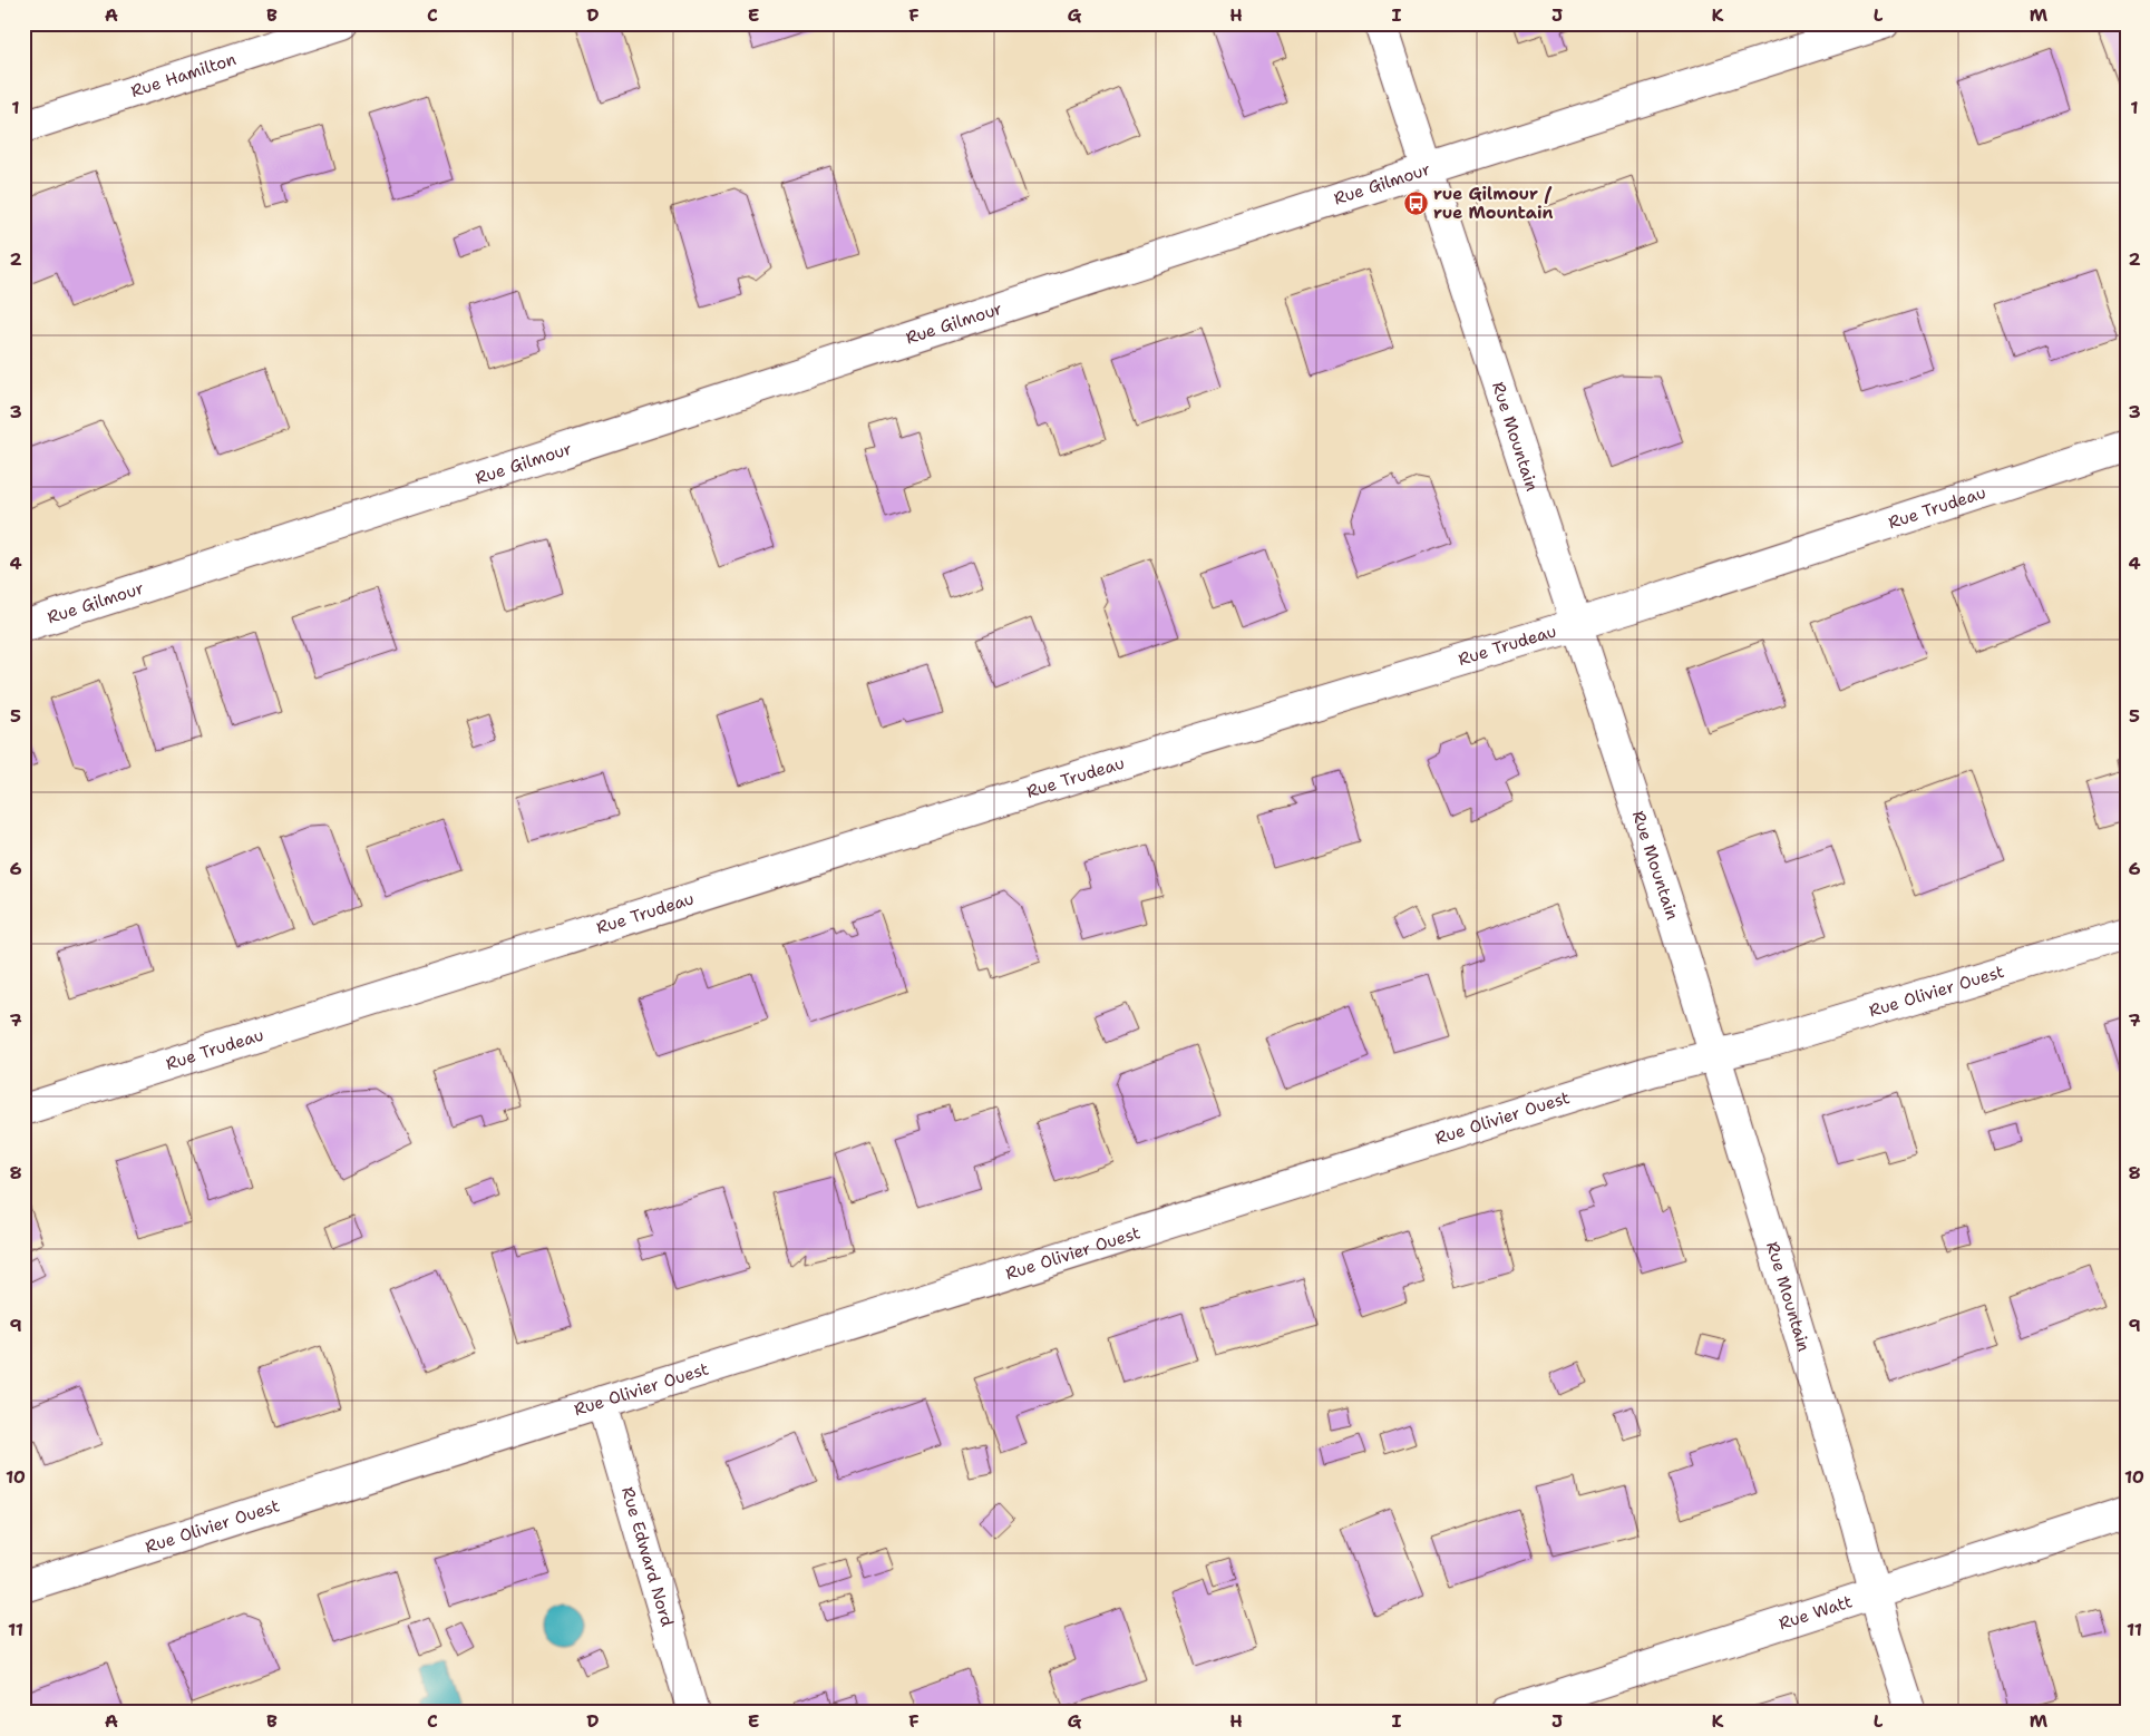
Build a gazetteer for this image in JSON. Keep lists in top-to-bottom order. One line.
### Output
{"streets":{"street":["Rue Hamilton","Rue Gilmour","Rue Mountain","Rue Trudeau","Rue Olivier Ouest","Rue Edward Nord","Rue Watt"]},"crossings":[["Rue Gilmour","Rue Mountain"],["Rue Mountain","Rue Trudeau"],["Rue Mountain","Rue Olivier Ouest"],["Rue Mountain","Rue Watt"],["Rue Olivier Ouest","Rue Edward Nord"]],"places":{"bus stop":["rue Gilmour / rue Mountain"]},"grid":{"columns":["A","B","C","D","E","F","G","H","I","J","K","L","M"],"rows":["1","2","3","4","5","6","7","8","9","10","11"]}}
